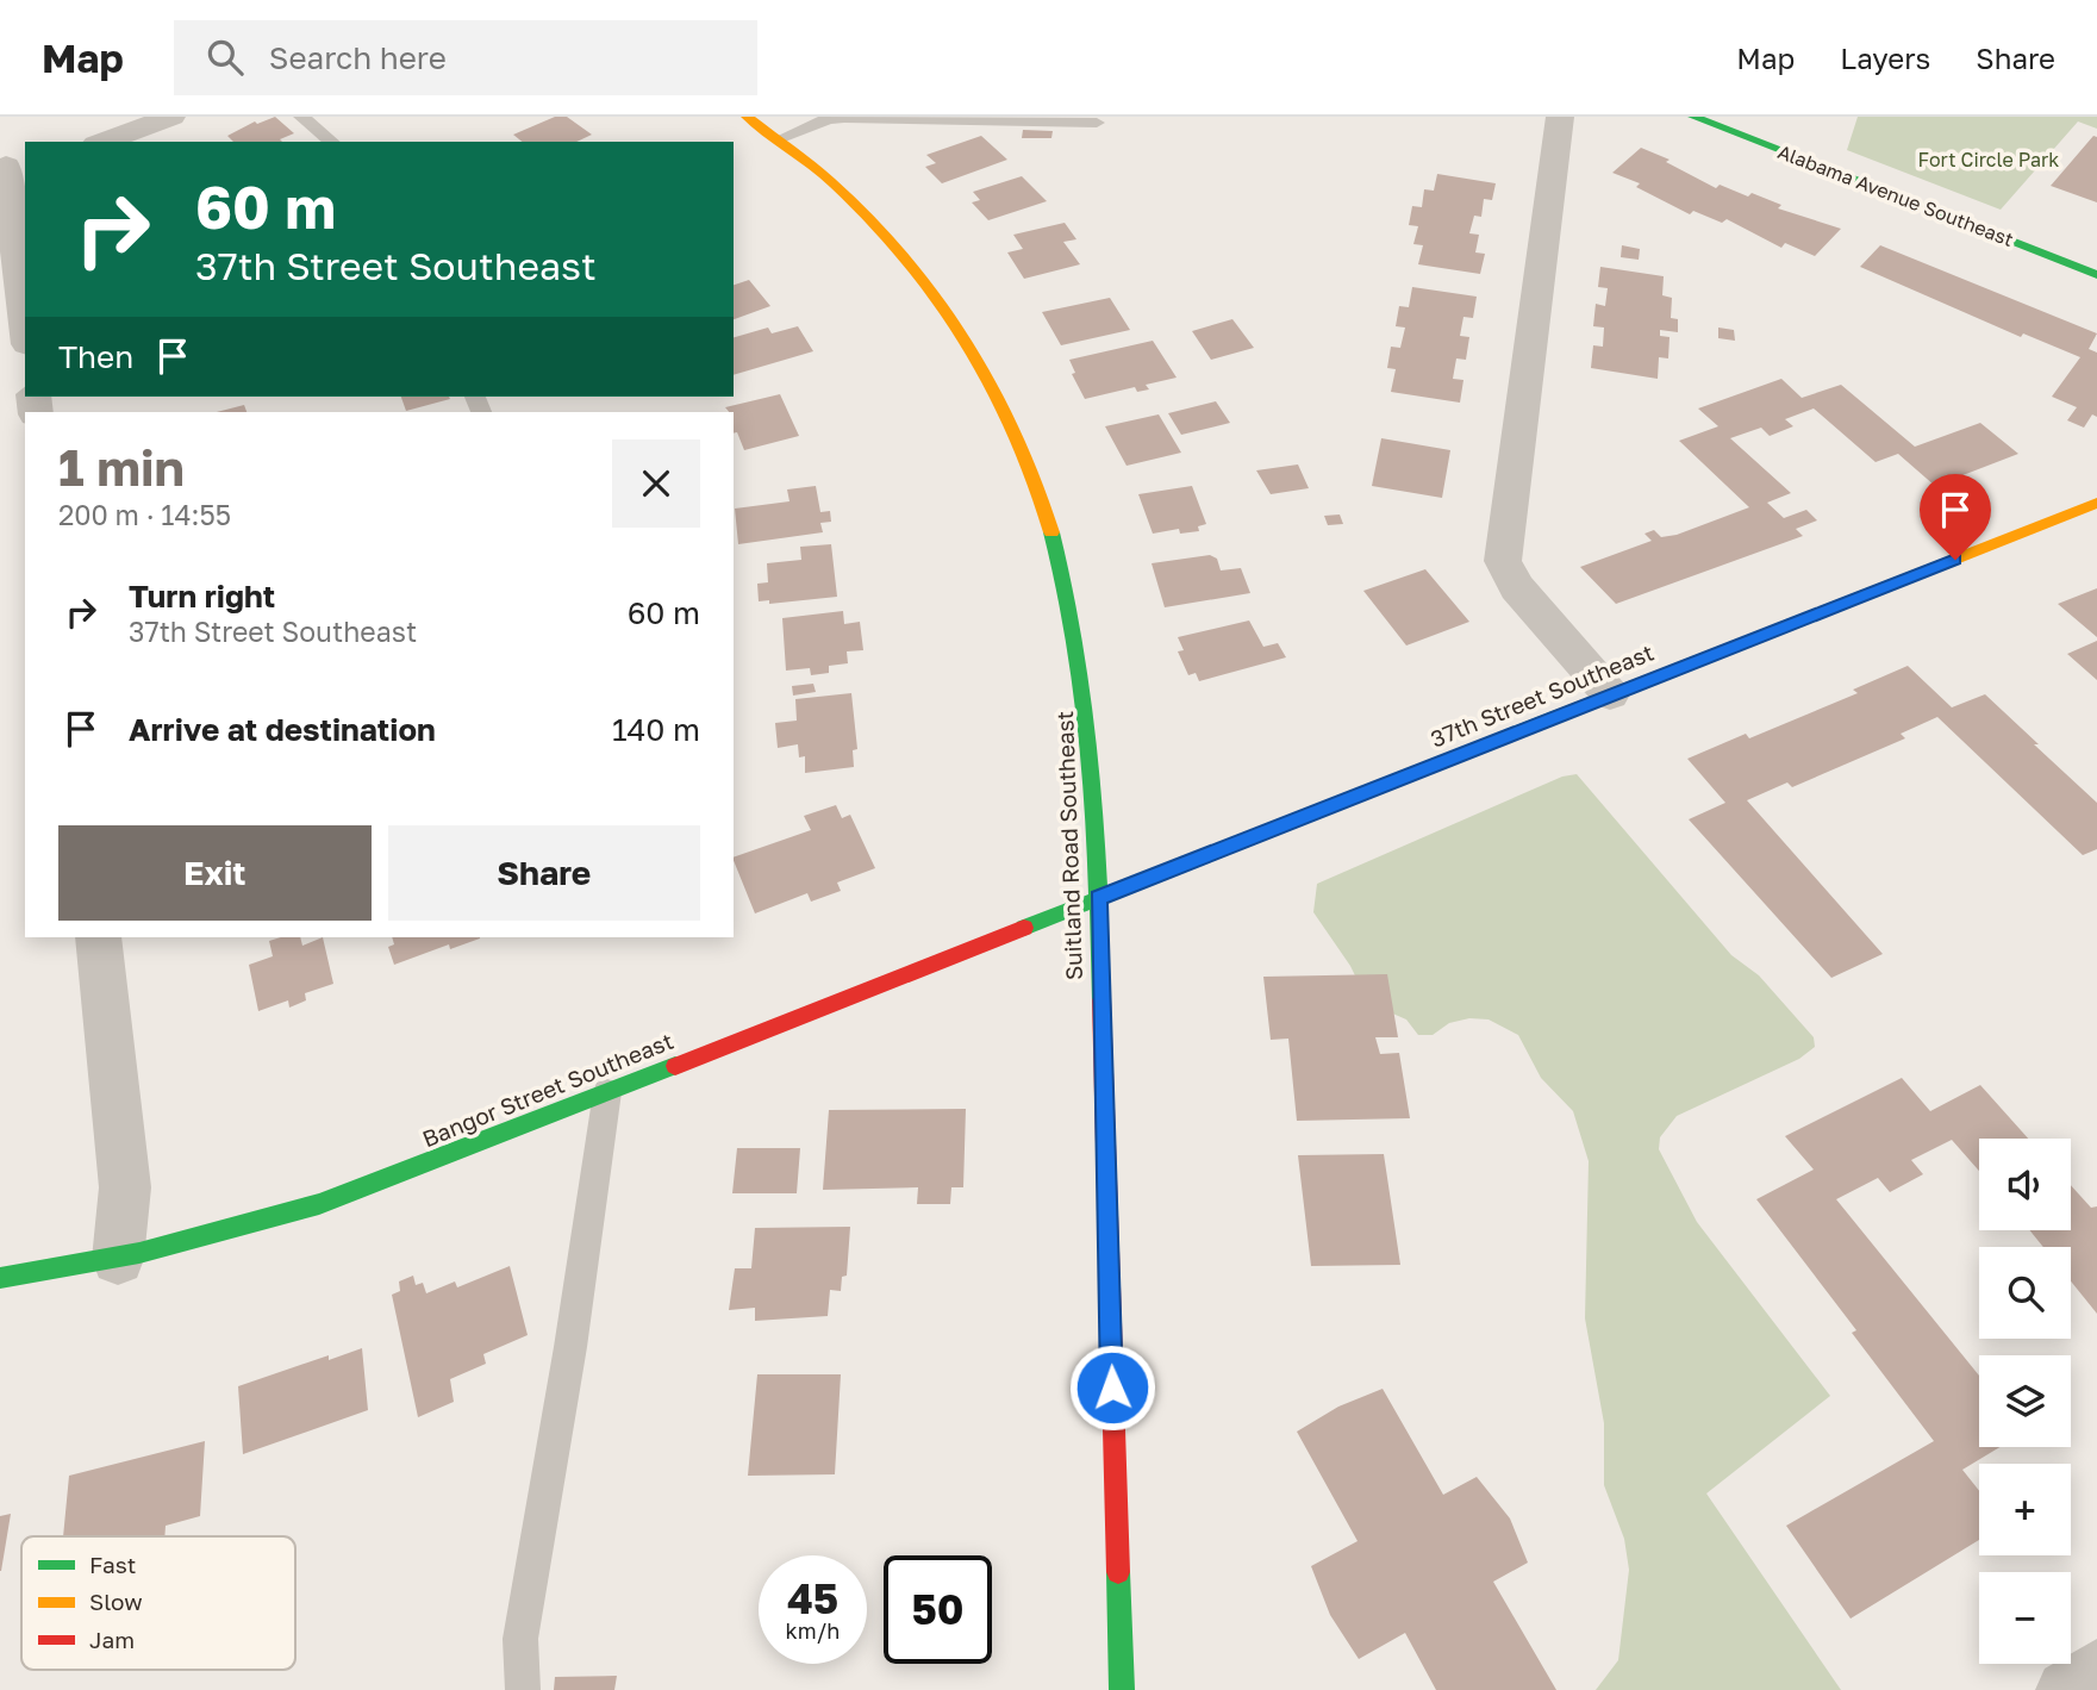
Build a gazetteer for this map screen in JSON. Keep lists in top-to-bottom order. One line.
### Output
{"streets":{"main road":["Alabama Avenue Southeast","37th Street Southeast","Suitland Road Southeast","Bangor Street Southeast"]},"crossings":[["37th Street Southeast","Suitland Road Southeast"],["37th Street Southeast","Bangor Street Southeast"],["Suitland Road Southeast","Bangor Street Southeast"]],"parks":["Fort Circle Park"],"legend":["Fast","Slow","Jam"],"page":{"header":"Map","search":"Search here","nav":["Map","Layers","Share"],"turn":["60 m","37th Street Southeast"],"then":"Then","heading":["1 min","200 m · 14:55"],"list":[{"name":"Turn right","note":"37th Street Southeast","value":"60 m"},{"name":"Arrive at destination","value":"140 m"}],"buttons":["Exit","Share"],"map_buttons":["+","−"],"speed":"45 km/h","limit":"50"}}
